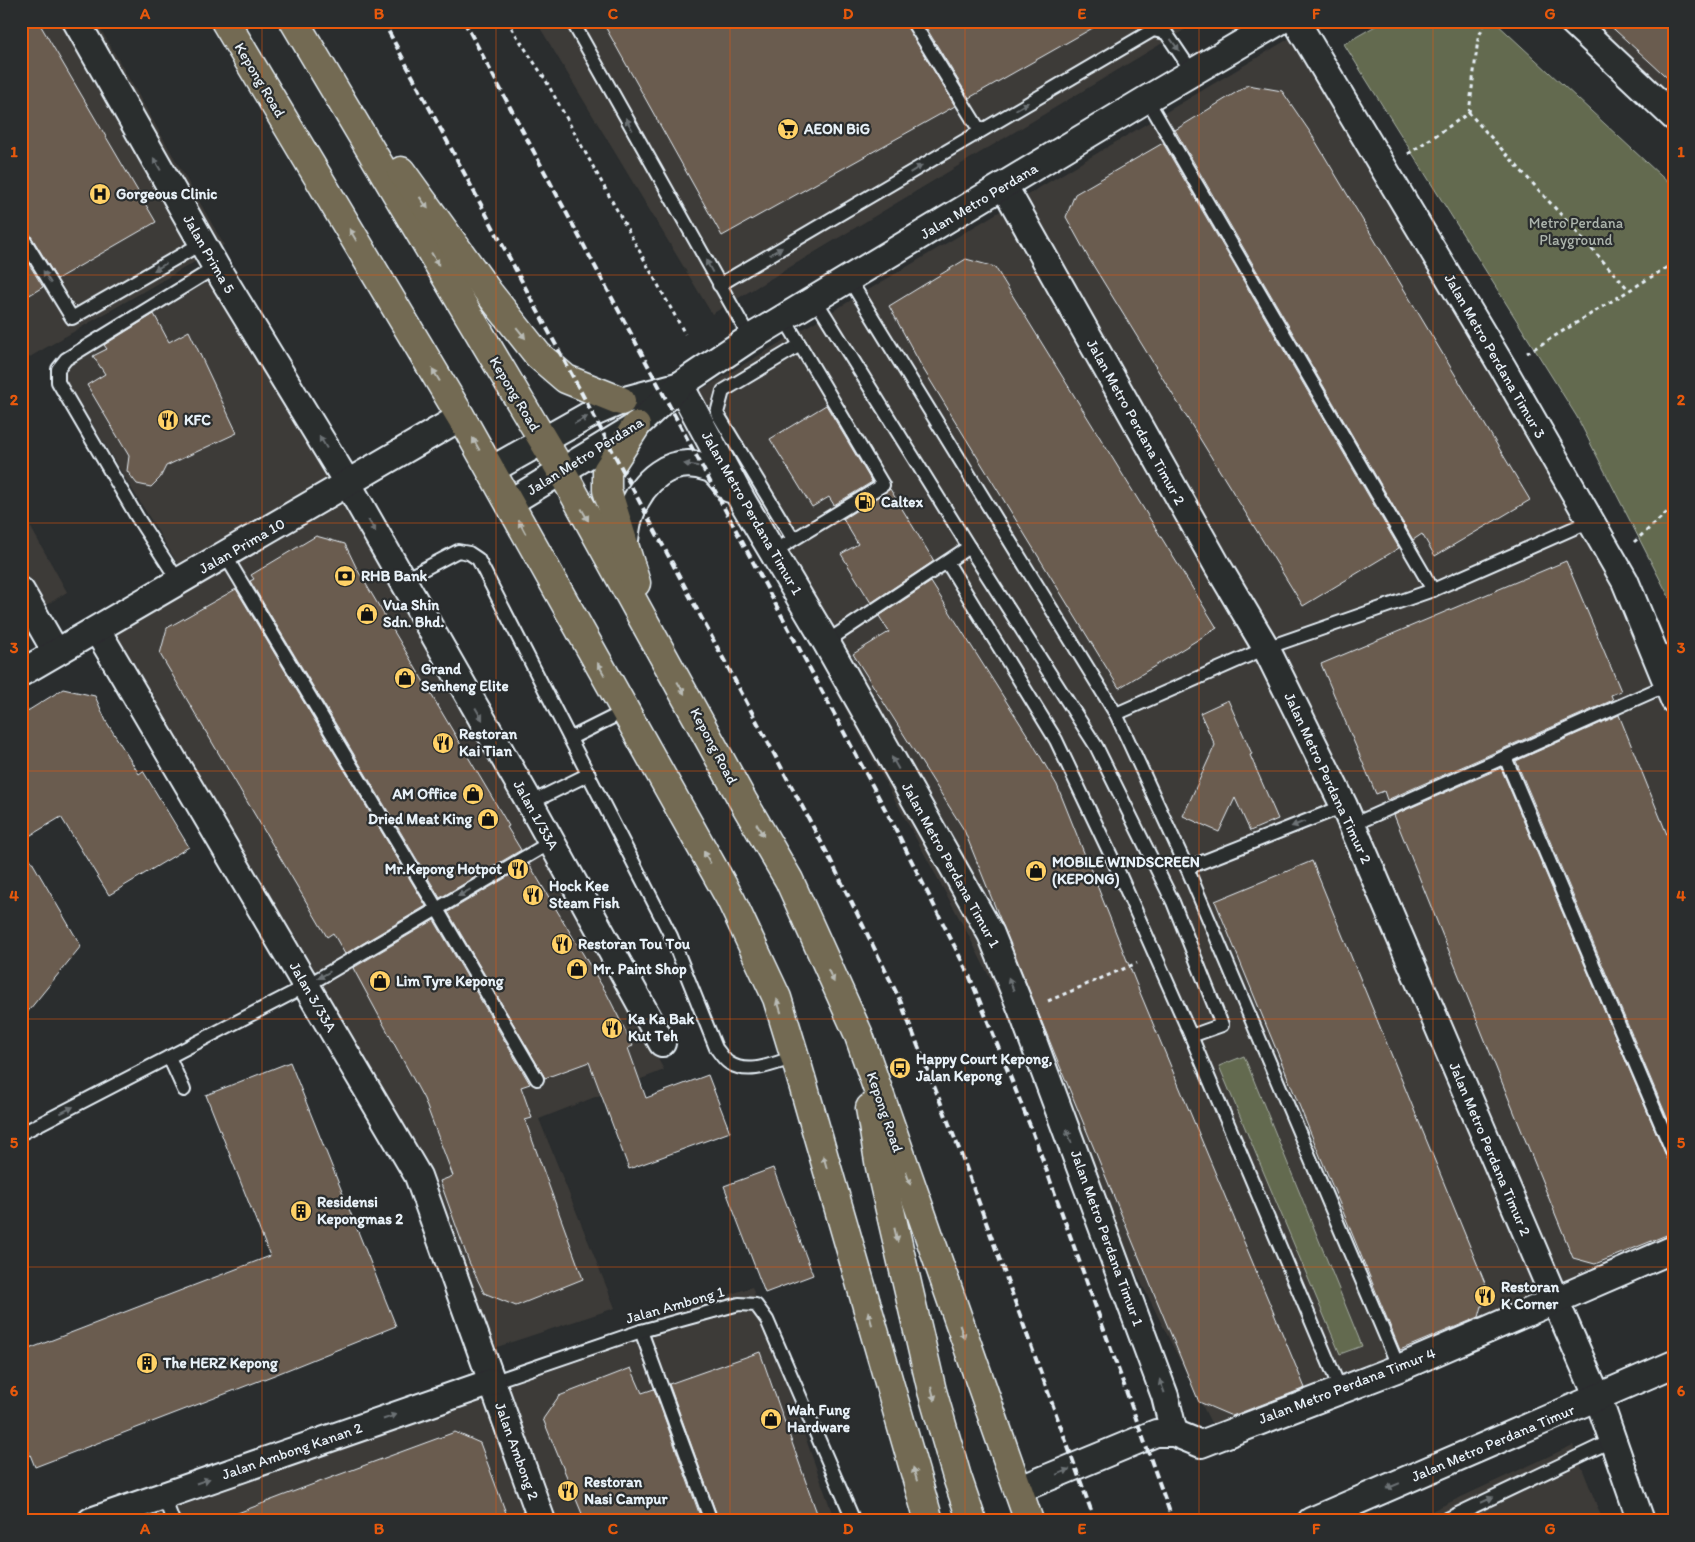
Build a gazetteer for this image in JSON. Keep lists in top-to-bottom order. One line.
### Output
{"streets":{"main road":["Kepong Road"],"street":["Jalan Metro Perdana","Jalan Prima 5","Jalan Metro Perdana Timur 3","Jalan Metro Perdana Timur 2","Jalan Metro Perdana Timur 1","Jalan Prima 10","Jalan 1/33A","Jalan 3/33A","Jalan Metro Perdana Timur 4","Jalan Metro Perdana Timur","Jalan Ambong Kanan 2","Jalan Ambong 2"],"lane":["Jalan Ambong 1"]},"crossings":[["Kepong Road","Jalan Metro Perdana"],["Kepong Road","Jalan Prima 10"],["Kepong Road","Jalan Metro Perdana Timur 4"],["Jalan Metro Perdana","Jalan Metro Perdana Timur 2"],["Jalan Metro Perdana","Jalan Metro Perdana Timur 1"],["Jalan Prima 5","Jalan Prima 10"],["Jalan Prima 5","Jalan 1/33A"],["Jalan Metro Perdana Timur 2","Jalan Metro Perdana Timur 4"],["Jalan Metro Perdana Timur 2","Jalan Metro Perdana Timur"],["Jalan Metro Perdana Timur 1","Jalan Metro Perdana Timur 4"],["Jalan Prima 10","Jalan 1/33A"],["Jalan Prima 10","Jalan 3/33A"],["Jalan 3/33A","Jalan Ambong 1"],["Jalan 3/33A","Jalan Ambong Kanan 2"],["Jalan 3/33A","Jalan Ambong 2"],["Jalan Ambong 1","Jalan Ambong Kanan 2"],["Jalan Ambong 1","Jalan Ambong 2"],["Jalan Ambong Kanan 2","Jalan Ambong 2"]],"one_way":["Jalan Prima 5","Jalan Metro Perdana Timur 1","Jalan 1/33A","Jalan Metro Perdana Timur","Jalan Ambong Kanan 2"],"parks":["Metro Perdana Playground"],"places":{"supermarket":["AEON BiG"],"hospital":["Gorgeous Clinic"],"restaurant":["KFC","Restoran Kai Tian","Mr.Kepong Hotpot","Hock Kee Steam Fish","Restoran Tou Tou","Ka Ka Bak Kut Teh","Restoran K Corner","Restoran Nasi Campur"],"fuel station":["Caltex"],"bank":["RHB Bank"],"shop":["Vua Shin Sdn. Bhd.","Grand Senheng Elite","AM Office","Dried Meat King","MOBILE WINDSCREEN (KEPONG)","Mr. Paint Shop","Lim Tyre Kepong","Wah Fung Hardware"],"bus stop":["Happy Court Kepong, Jalan Kepong"],"building":["Residensi Kepongmas 2","The HERZ Kepong"]},"grid":{"columns":["A","B","C","D","E","F","G"],"rows":["1","2","3","4","5","6"]}}
